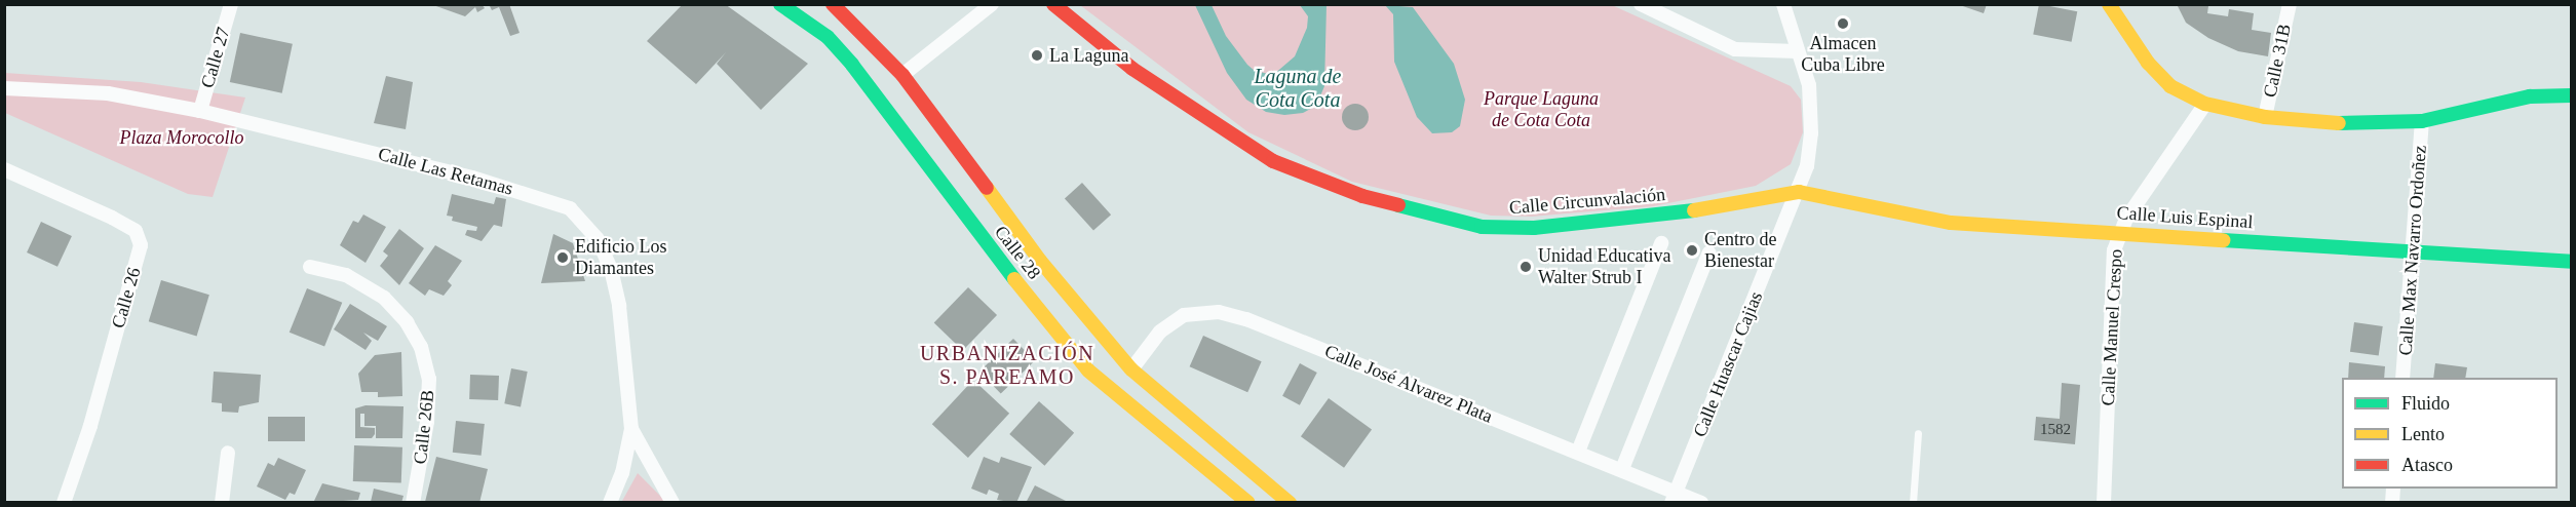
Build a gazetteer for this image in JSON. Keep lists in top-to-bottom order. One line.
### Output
{"streets":{"main road":["Calle Circunvalación","Calle Luis Espinal","Calle 28"],"street":["Calle 27","Calle 31B","Calle Las Retamas","Calle Max Navarro Ordoñez","Calle 26","Calle Manuel Crespo","Calle Huascar Cajias","Calle José Alvarez Plata","Calle 26B"]},"crossings":[["Calle 27","Calle Las Retamas"],["Calle Circunvalación","Calle Luis Espinal"],["Calle Circunvalación","Calle Huascar Cajias"],["Calle Luis Espinal","Calle Max Navarro Ordoñez"],["Calle Luis Espinal","Calle Manuel Crespo"],["Calle Luis Espinal","Calle Huascar Cajias"],["Calle 28","Calle José Alvarez Plata"],["Calle Huascar Cajias","Calle José Alvarez Plata"]],"districts":["URBANIZACIÓN S. PAREAMO"],"water":["Laguna de Cota Cota"],"parks":["Parque Laguna de Cota Cota","Plaza Morocollo"],"places":["Almacen Cuba Libre","La Laguna","Centro de Bienestar","Edificio Los Diamantes","Unidad Educativa Walter Strub I"],"house_numbers":["1582"],"legend":["Fluido","Lento","Atasco"]}
